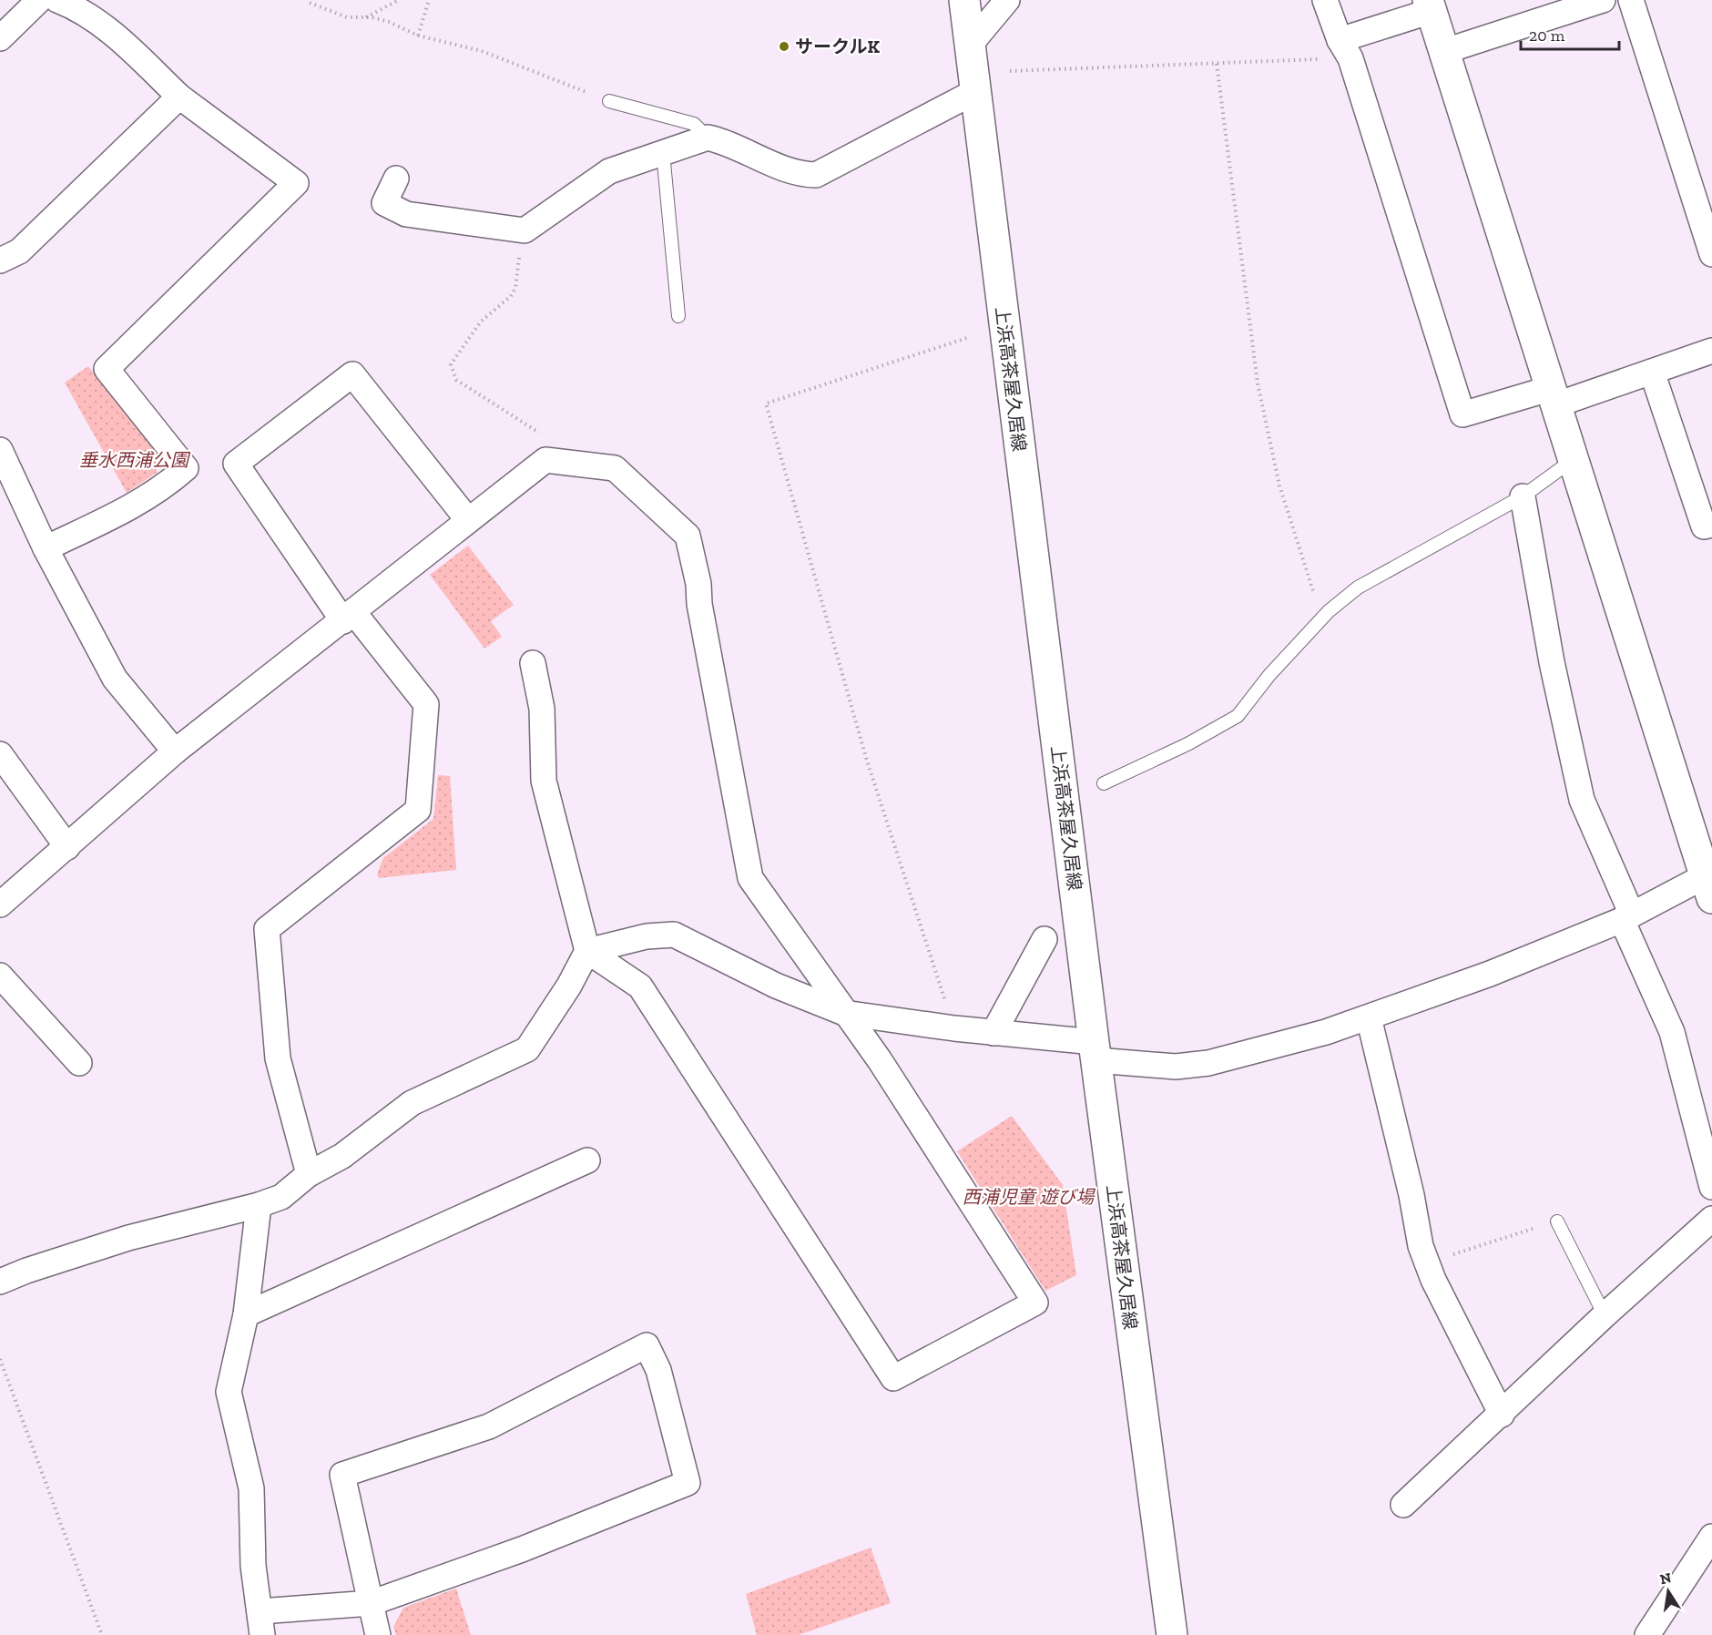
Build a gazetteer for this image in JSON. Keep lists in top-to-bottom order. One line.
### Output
{"streets":{"main road":["上浜高茶屋久居線"]},"parks":["垂水西浦公園","西浦児童 遊び場"],"places":["サークルK"],"scale_bar":"20 m","north":"top"}
